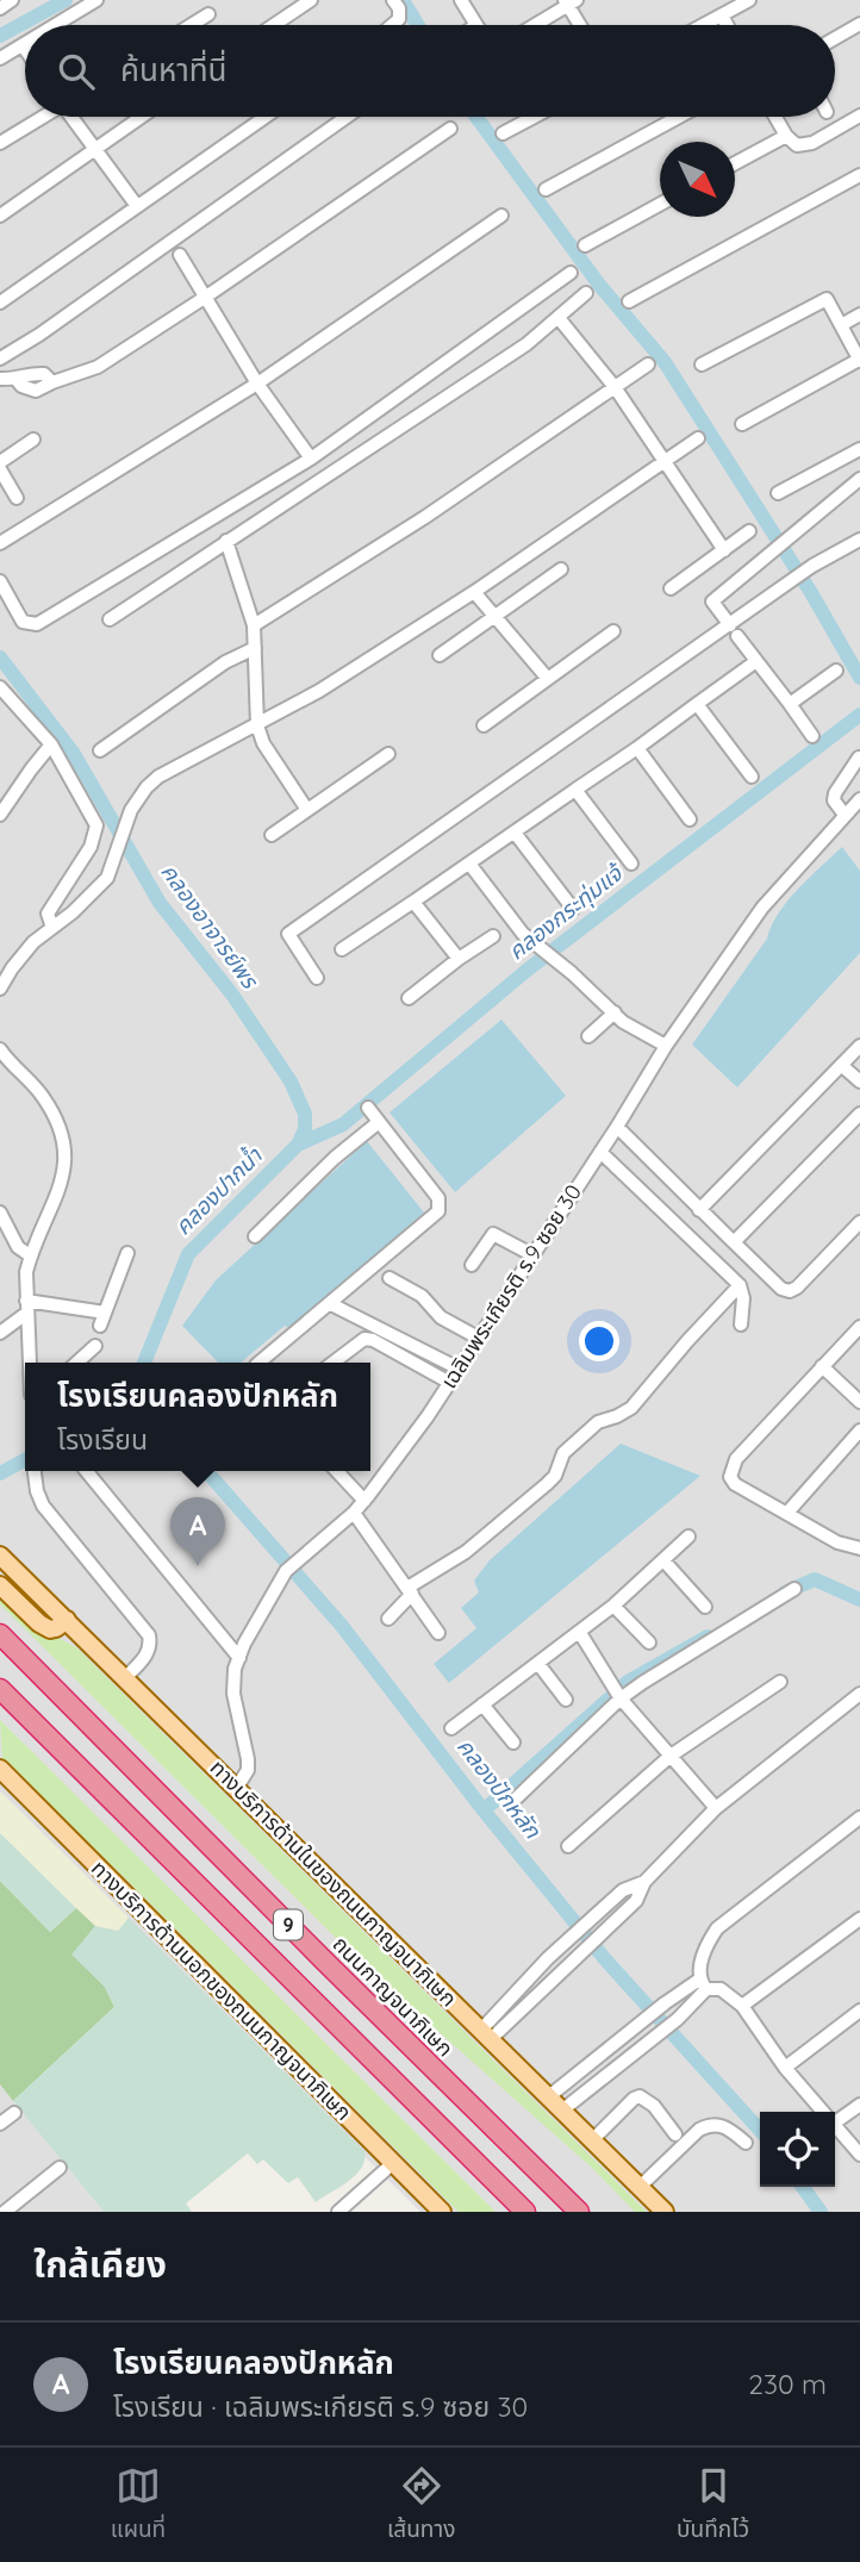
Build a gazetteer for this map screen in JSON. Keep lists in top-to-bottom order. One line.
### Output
{"streets":{"highway":["9","ถนนกาญจนาภิเษก"],"main road":["ทางบริการด้านในของถนนกาญจนาภิเษก","ทางบริการด้านนอกของถนนกาญจนาภิเษก"],"street":["เฉลิมพระเกียรติ ร.9 ซอย 30"]},"crossings":[["เฉลิมพระเกียรติ ร.9 ซอย 30","ทางบริการด้านในของถนนกาญจนาภิเษก"]],"water":["คลองกระทุ่มแจ้","คลองอาจารย์พร","คลองปากน้ำ","คลองปักหลัก"],"north":"bottom right","page":{"search":"ค้นหาที่นี่","popup":["โรงเรียนคลองปักหลัก","โรงเรียน"],"pins":"A","heading":"ใกล้เคียง","list":[{"mark":"A","name":"โรงเรียนคลองปักหลัก","note":"โรงเรียน · เฉลิมพระเกียรติ ร.9 ซอย 30","value":"230 m"}],"nav":["แผนที่","เส้นทาง","บันทึกไว้"]}}
